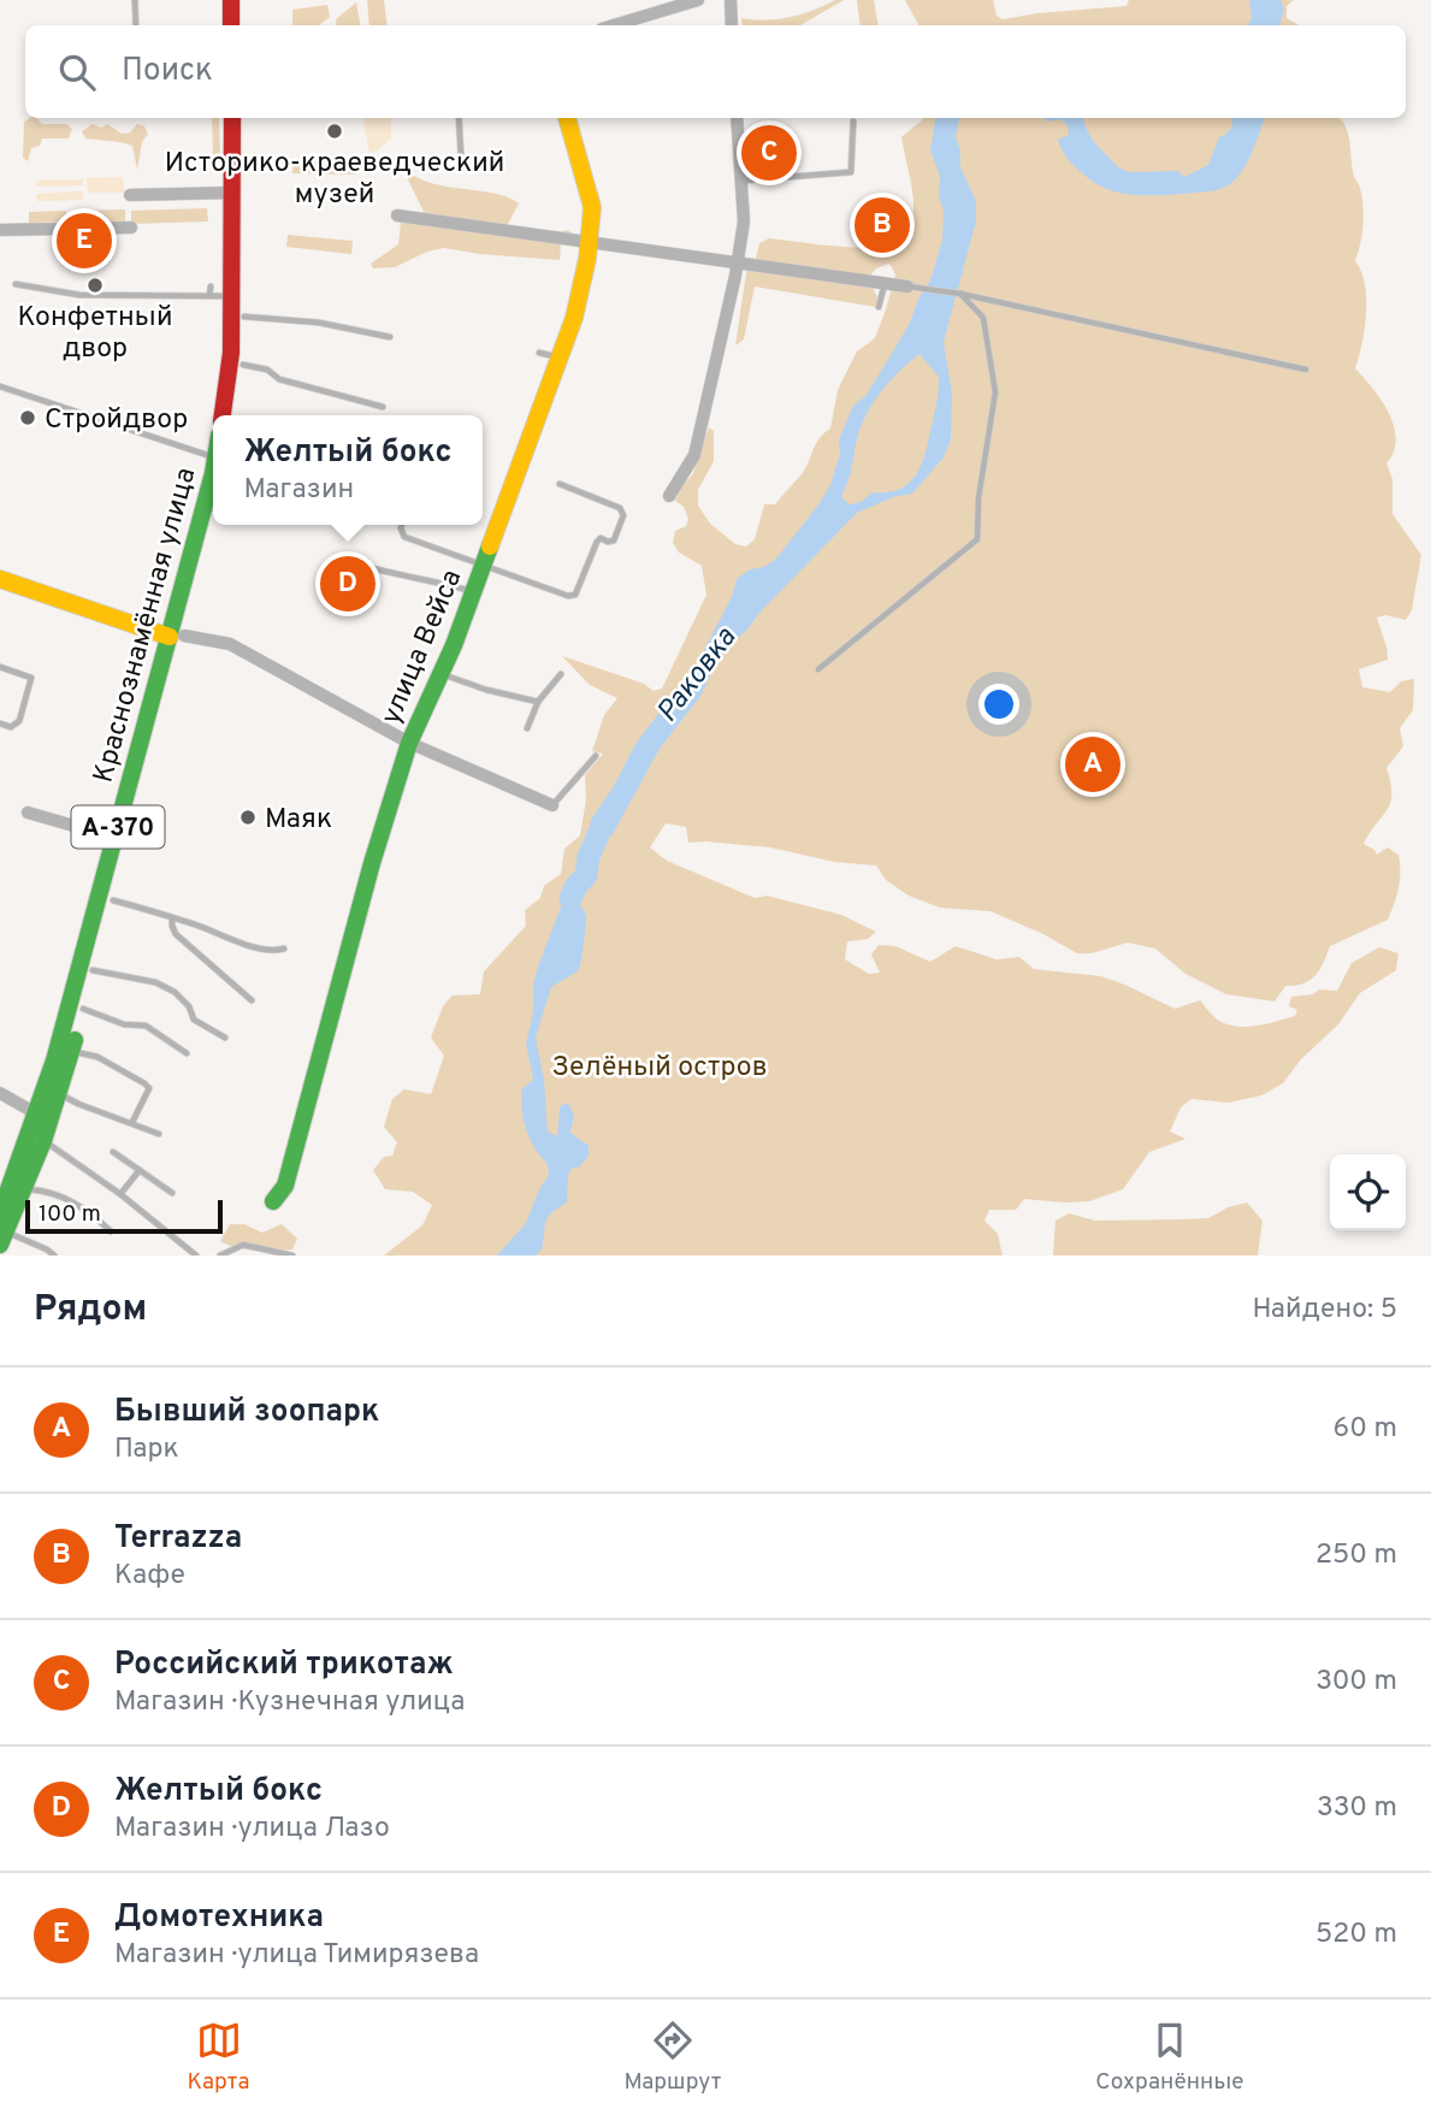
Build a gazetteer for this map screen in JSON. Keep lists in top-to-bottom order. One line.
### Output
{"streets":{"main road":["Краснознамённая улица","улица Вейса","А-370"]},"water":["Раковка"],"parks":["Зелёный остров"],"places":["Историко-краеведческий музей","Конфетный двор","Стройдвор","Маяк"],"scale_bar":"100 m","page":{"search":"Поиск","pins":["C","B","E","D","A"],"popup":["Желтый бокс","Магазин"],"scale":"100 m","heading":["Рядом","Найдено: 5"],"list":[{"mark":"A","name":"Бывший зоопарк","note":"Парк","value":"60 m"},{"mark":"B","name":"Terrazza","note":"Кафе","value":"250 m"},{"mark":"C","name":"Российский трикотаж","note":"Магазин · Кузнечная улица","value":"300 m"},{"mark":"D","name":"Желтый бокс","note":"Магазин · улица Лазо","value":"330 m"},{"mark":"E","name":"Домотехника","note":"Магазин · улица Тимирязева","value":"520 m"}],"nav":["Карта","Маршрут","Сохранённые"]}}
